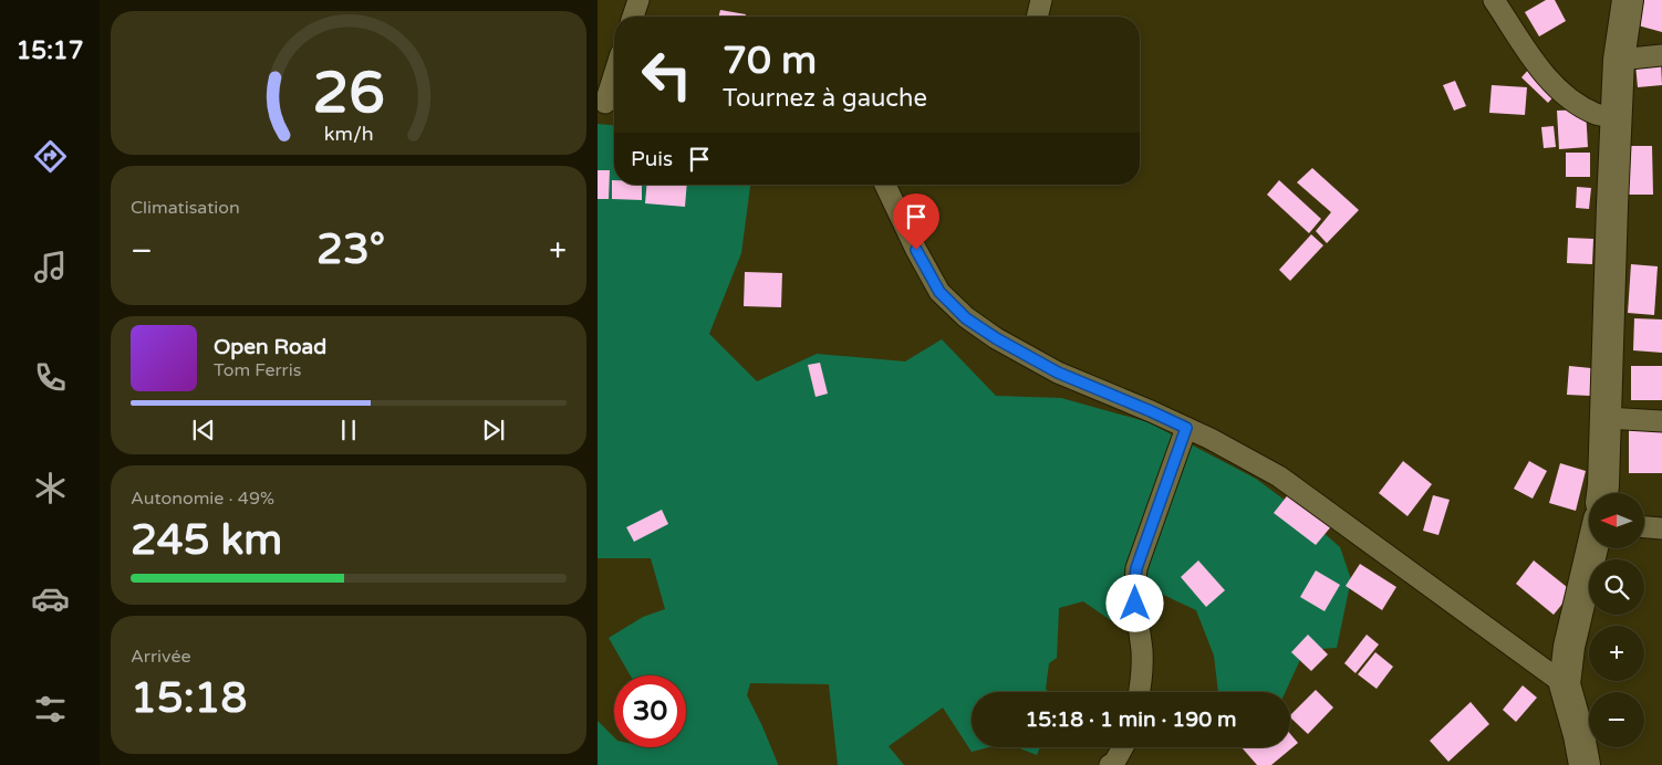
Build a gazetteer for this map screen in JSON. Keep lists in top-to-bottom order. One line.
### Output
{"north":"left","page":{"tabs":"15:17","turn":["70 m","Tournez à gauche"],"then":"Puis","tile":["Climatisation",["Autonomie · 49%","245 km"],["Arrivée","15:18"]],"heat":["−","23°","+"],"song":["Open Road","Tom Ferris"],"map_buttons":["+","−"],"limit":"30","trip":"15:18 · 1 min · 190 m","gauge":["26","km/h"]}}
